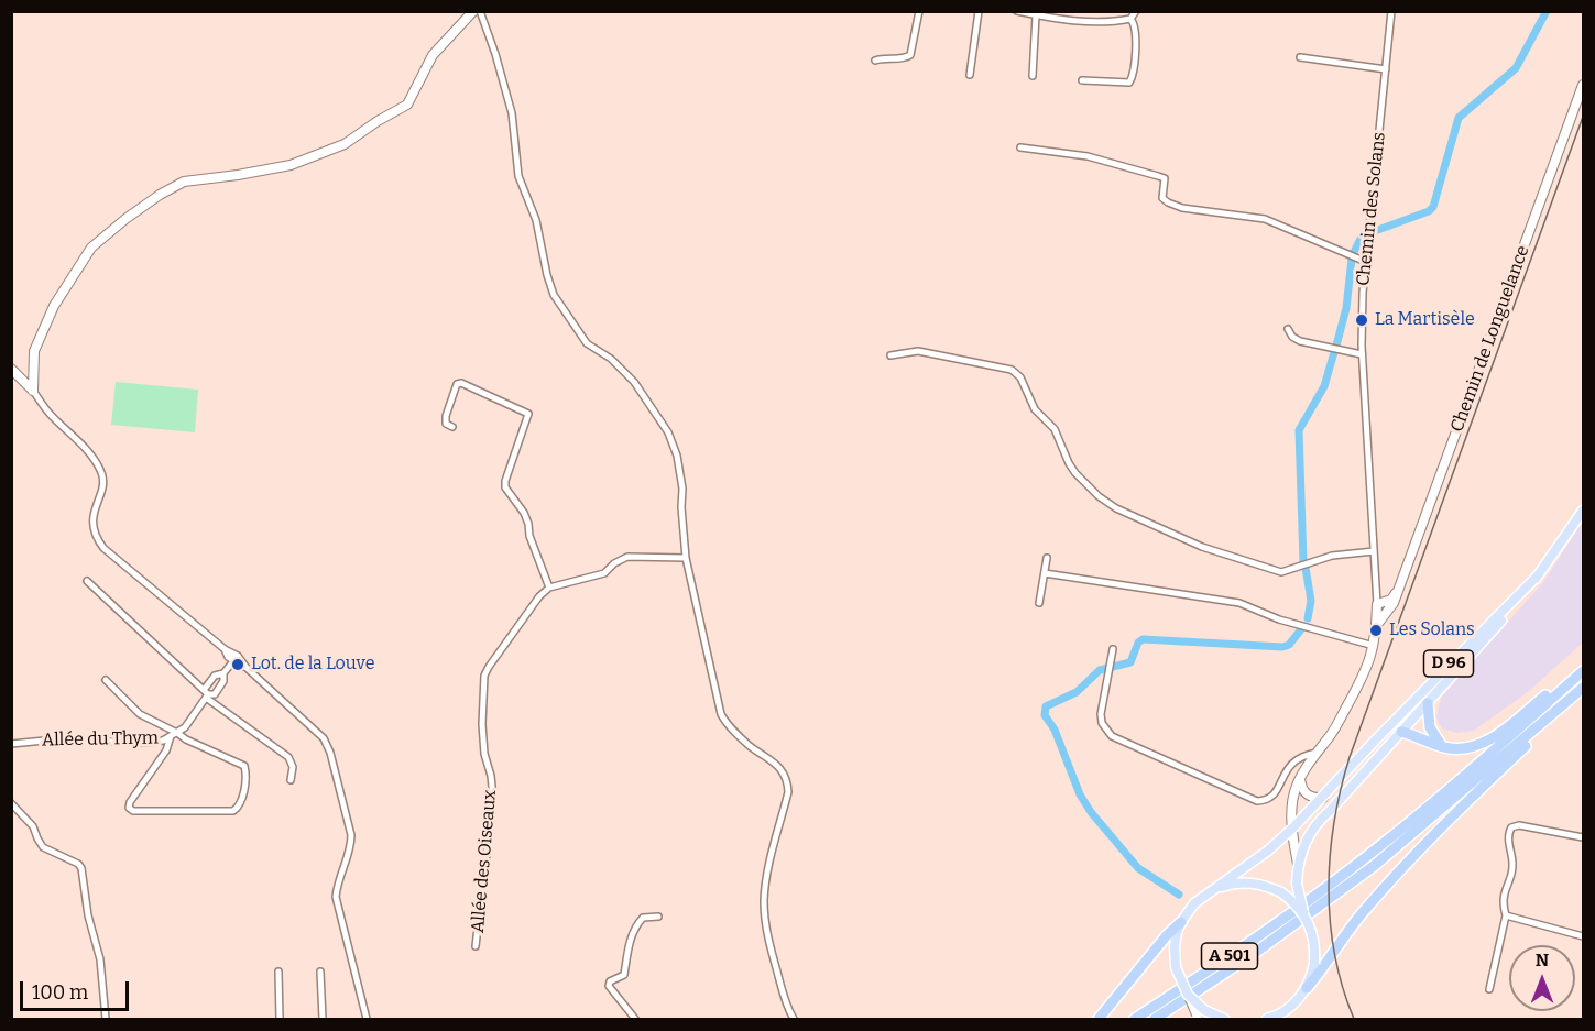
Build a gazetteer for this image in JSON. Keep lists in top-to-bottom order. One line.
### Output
{"streets":{"highway":["A 501"],"main road":["D 96"],"street":["Chemin des Solans","Chemin de Longuelance","Allée du Thym","Allée des Oiseaux"]},"places":["La Martisèle","Les Solans","Lot. de la Louve"],"scale_bar":"100 m","north":"top"}
